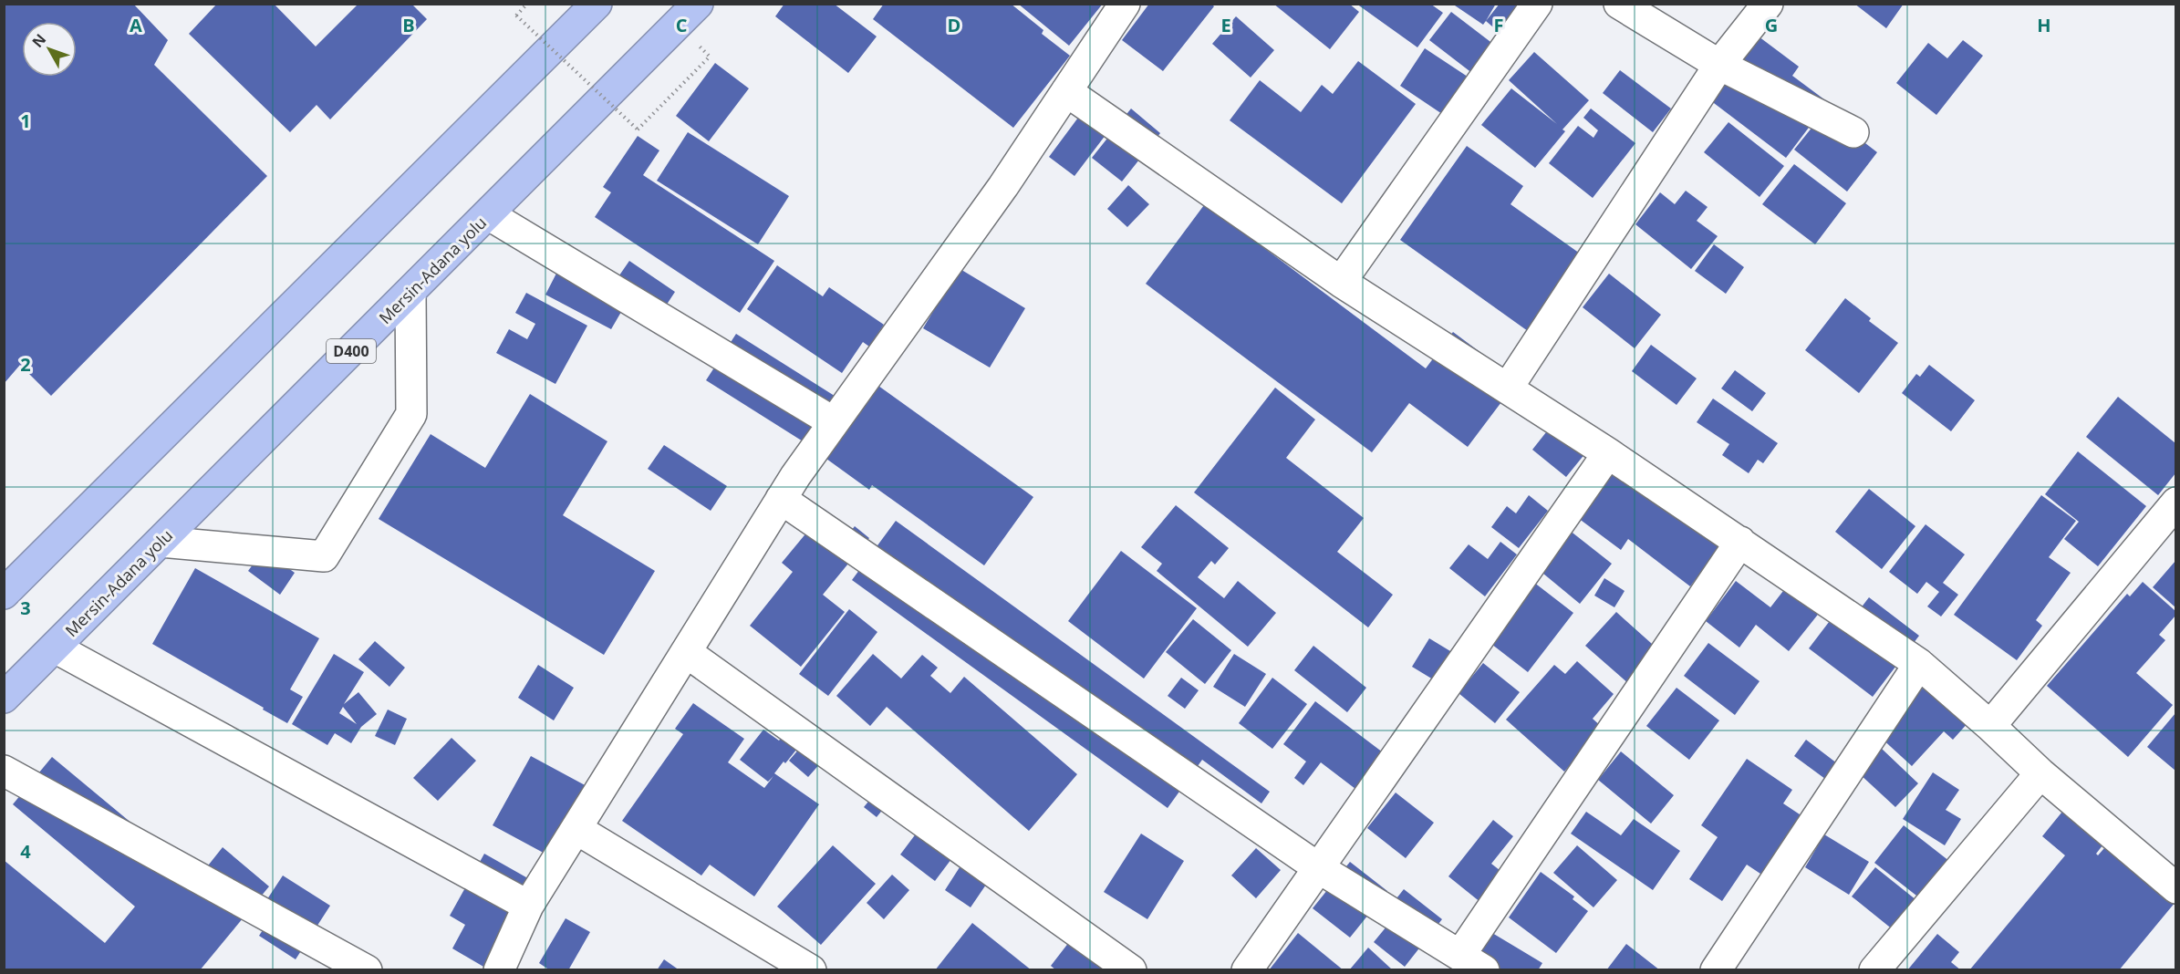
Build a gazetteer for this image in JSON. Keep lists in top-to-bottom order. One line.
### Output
{"streets":{"highway":["Mersin-Adana yolu","D400"]},"north":"top left","grid":{"columns":["A","B","C","D","E","F","G","H"],"rows":["1","2","3","4"]}}
